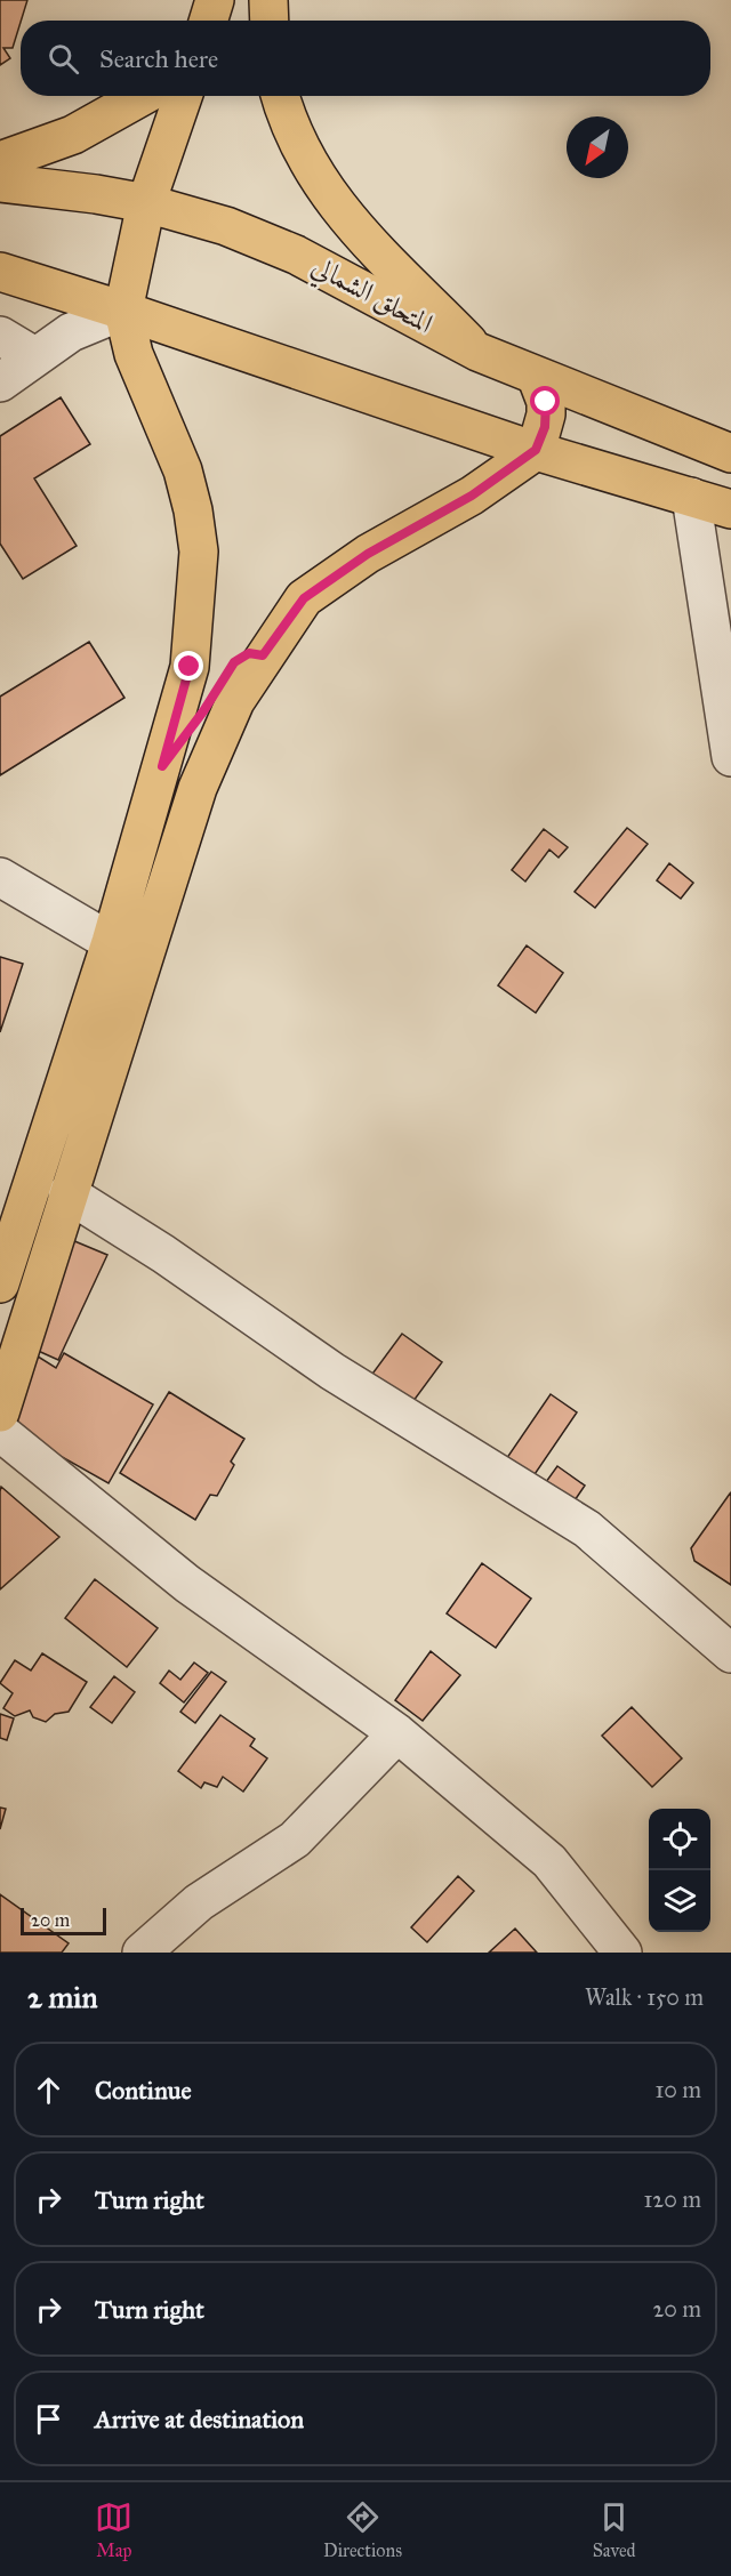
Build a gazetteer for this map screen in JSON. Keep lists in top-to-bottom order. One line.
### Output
{"streets":{"main road":["المتحلق الشمالي"]},"scale_bar":"20 m","north":"bottom left","page":{"search":"Search here","scale":"20 m","heading":["2 min","Walk · 150 m"],"list":[["Continue","10 m"],["Turn right","120 m"],["Turn right","20 m"],"Arrive at destination"],"nav":["Map","Directions","Saved"]}}
